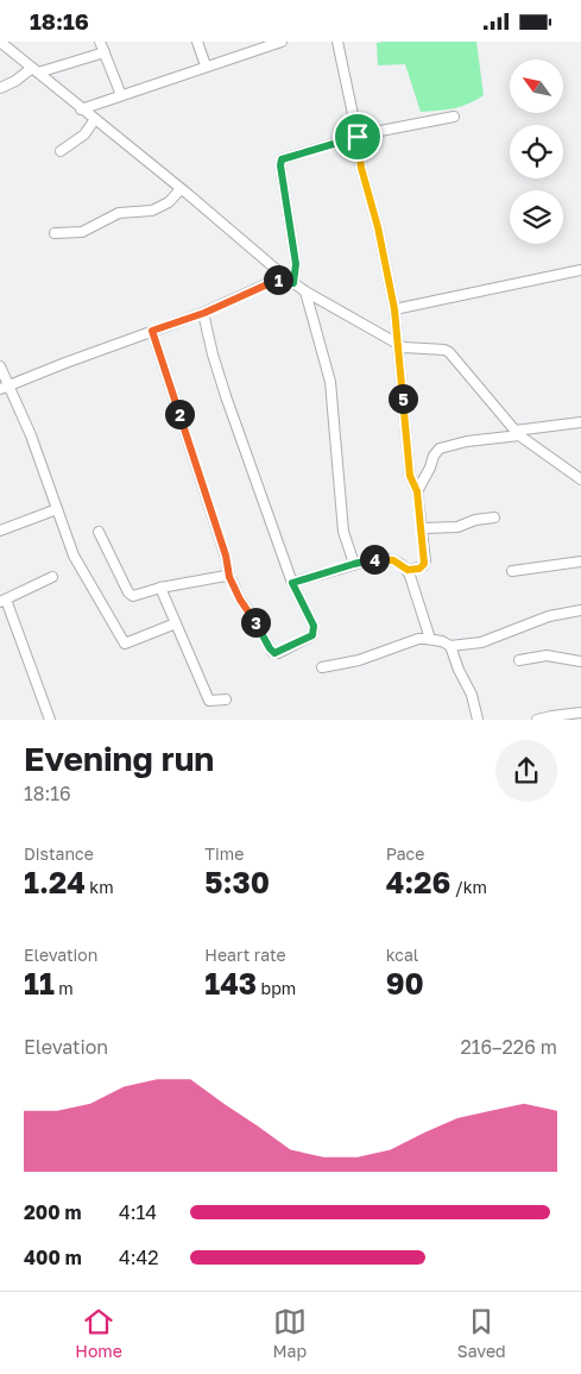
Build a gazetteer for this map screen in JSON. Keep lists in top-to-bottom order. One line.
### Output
{"north":"top left","page":{"status":"18:16","pins":["1","5","2","4","3"],"heading":["Evening run","18:16"],"stats":[["Distance","1.24 km"],["Time","5:30"],["Pace","4:26 /km"],["Elevation","11 m"],["Heart rate","143 bpm"],["kcal","90"]],"chart":["Elevation","216–226 m"],"list":[{"name":"200 m","note":"4:14"},{"name":"400 m","note":"4:42"}],"tabs":["Home","Map","Saved"]}}
